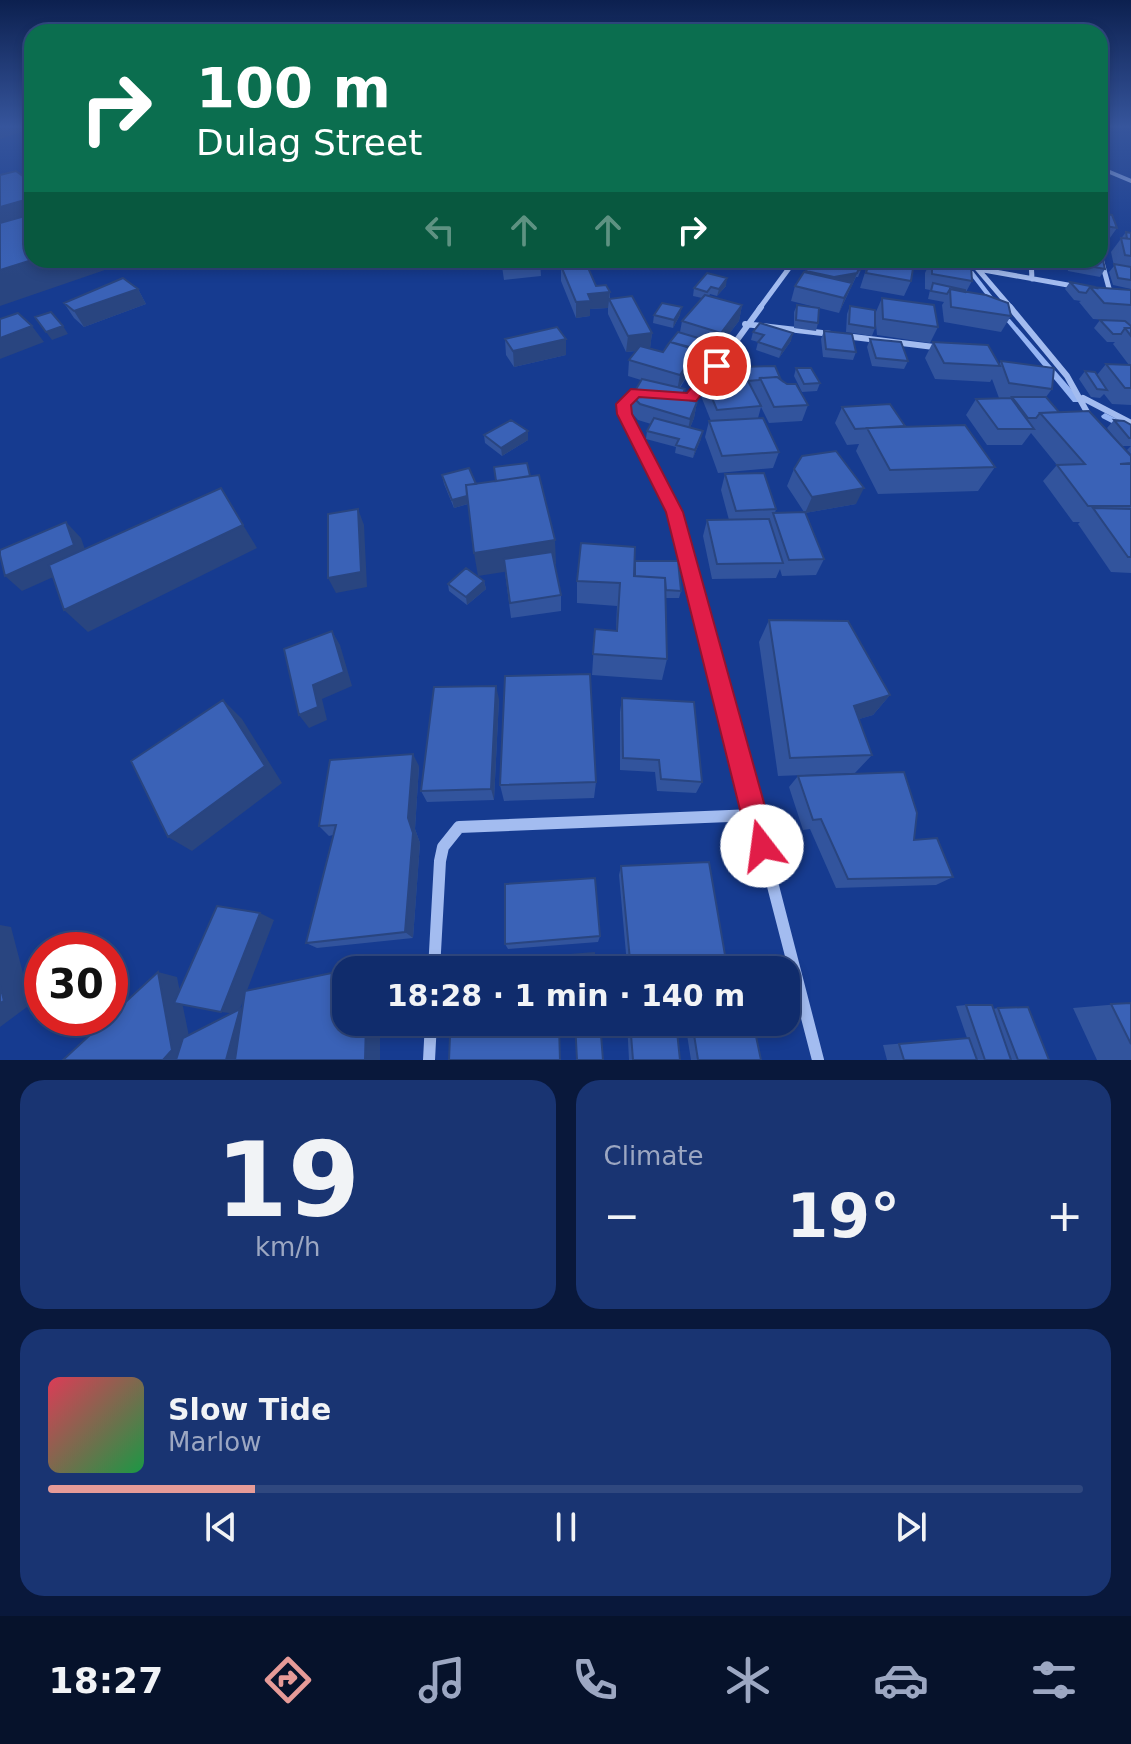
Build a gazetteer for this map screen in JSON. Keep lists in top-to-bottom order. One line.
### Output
{"page":{"turn":["100 m","Dulag Street"],"limit":"30","trip":"18:28 · 1 min · 140 m","tile":[["19","km/h"],"Climate"],"heat":["−","19°","+"],"song":["Slow Tide","Marlow"],"tabs":"18:27"}}
